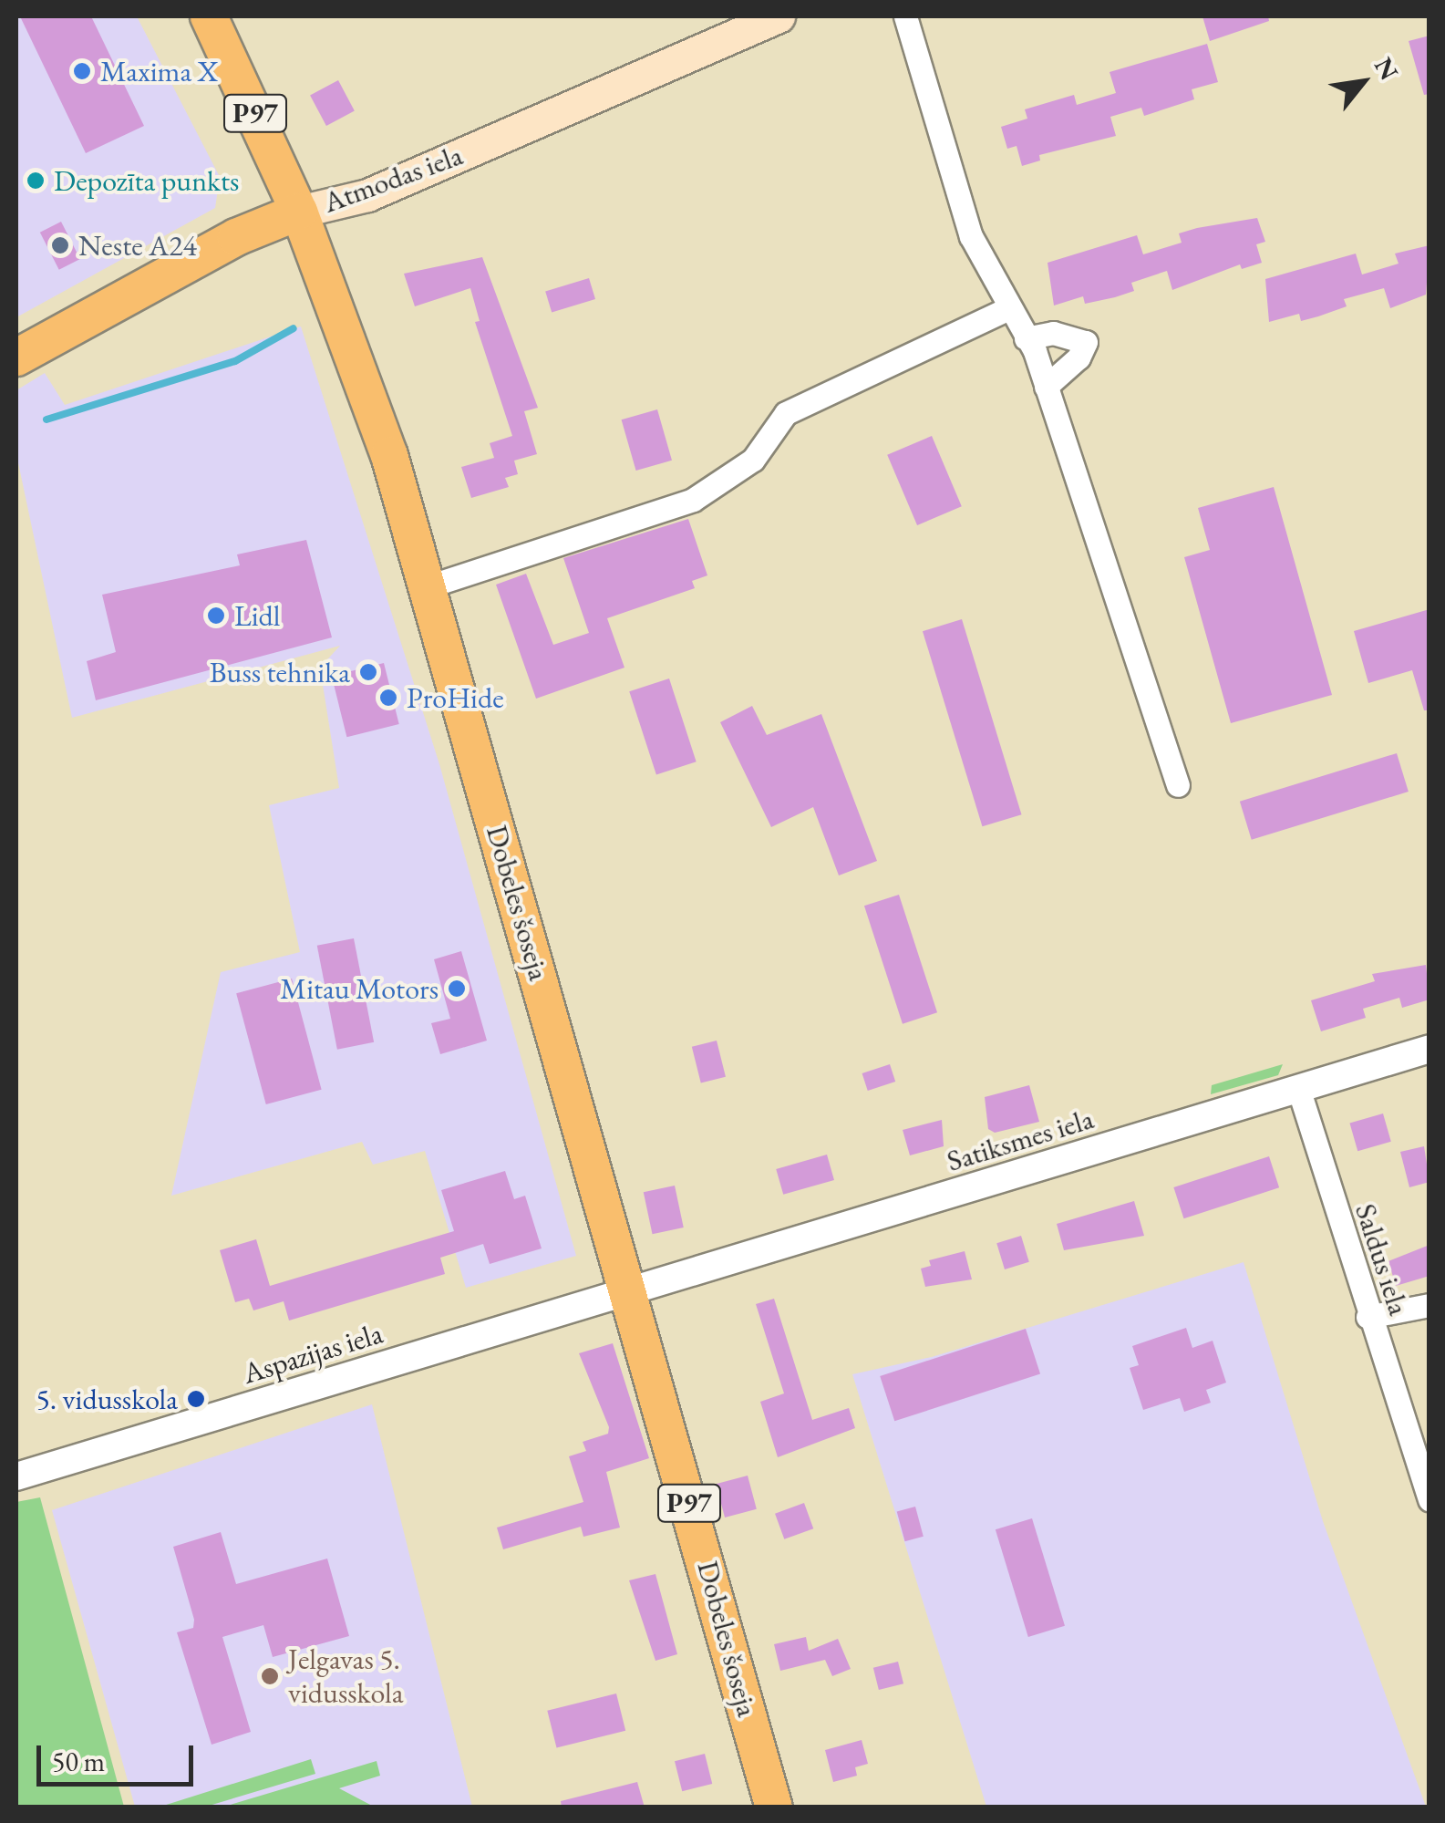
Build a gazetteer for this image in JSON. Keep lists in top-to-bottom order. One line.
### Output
{"streets":{"main road":["P97","Atmodas iela","Dobeles šoseja"],"street":["Satiksmes iela","Saldus iela","Aspazijas iela"]},"crossings":[["Atmodas iela","Dobeles šoseja"],["Dobeles šoseja","Satiksmes iela"],["Dobeles šoseja","Aspazijas iela"],["Satiksmes iela","Saldus iela"],["Satiksmes iela","Aspazijas iela"]],"places":["Maxima X","Depozīta punkts","Neste A24","Lidl","Buss tehnika","ProHide","Mitau Motors","5. vidusskola","Jelgavas 5. vidusskola"],"scale_bar":"50 m","north":"top right"}
